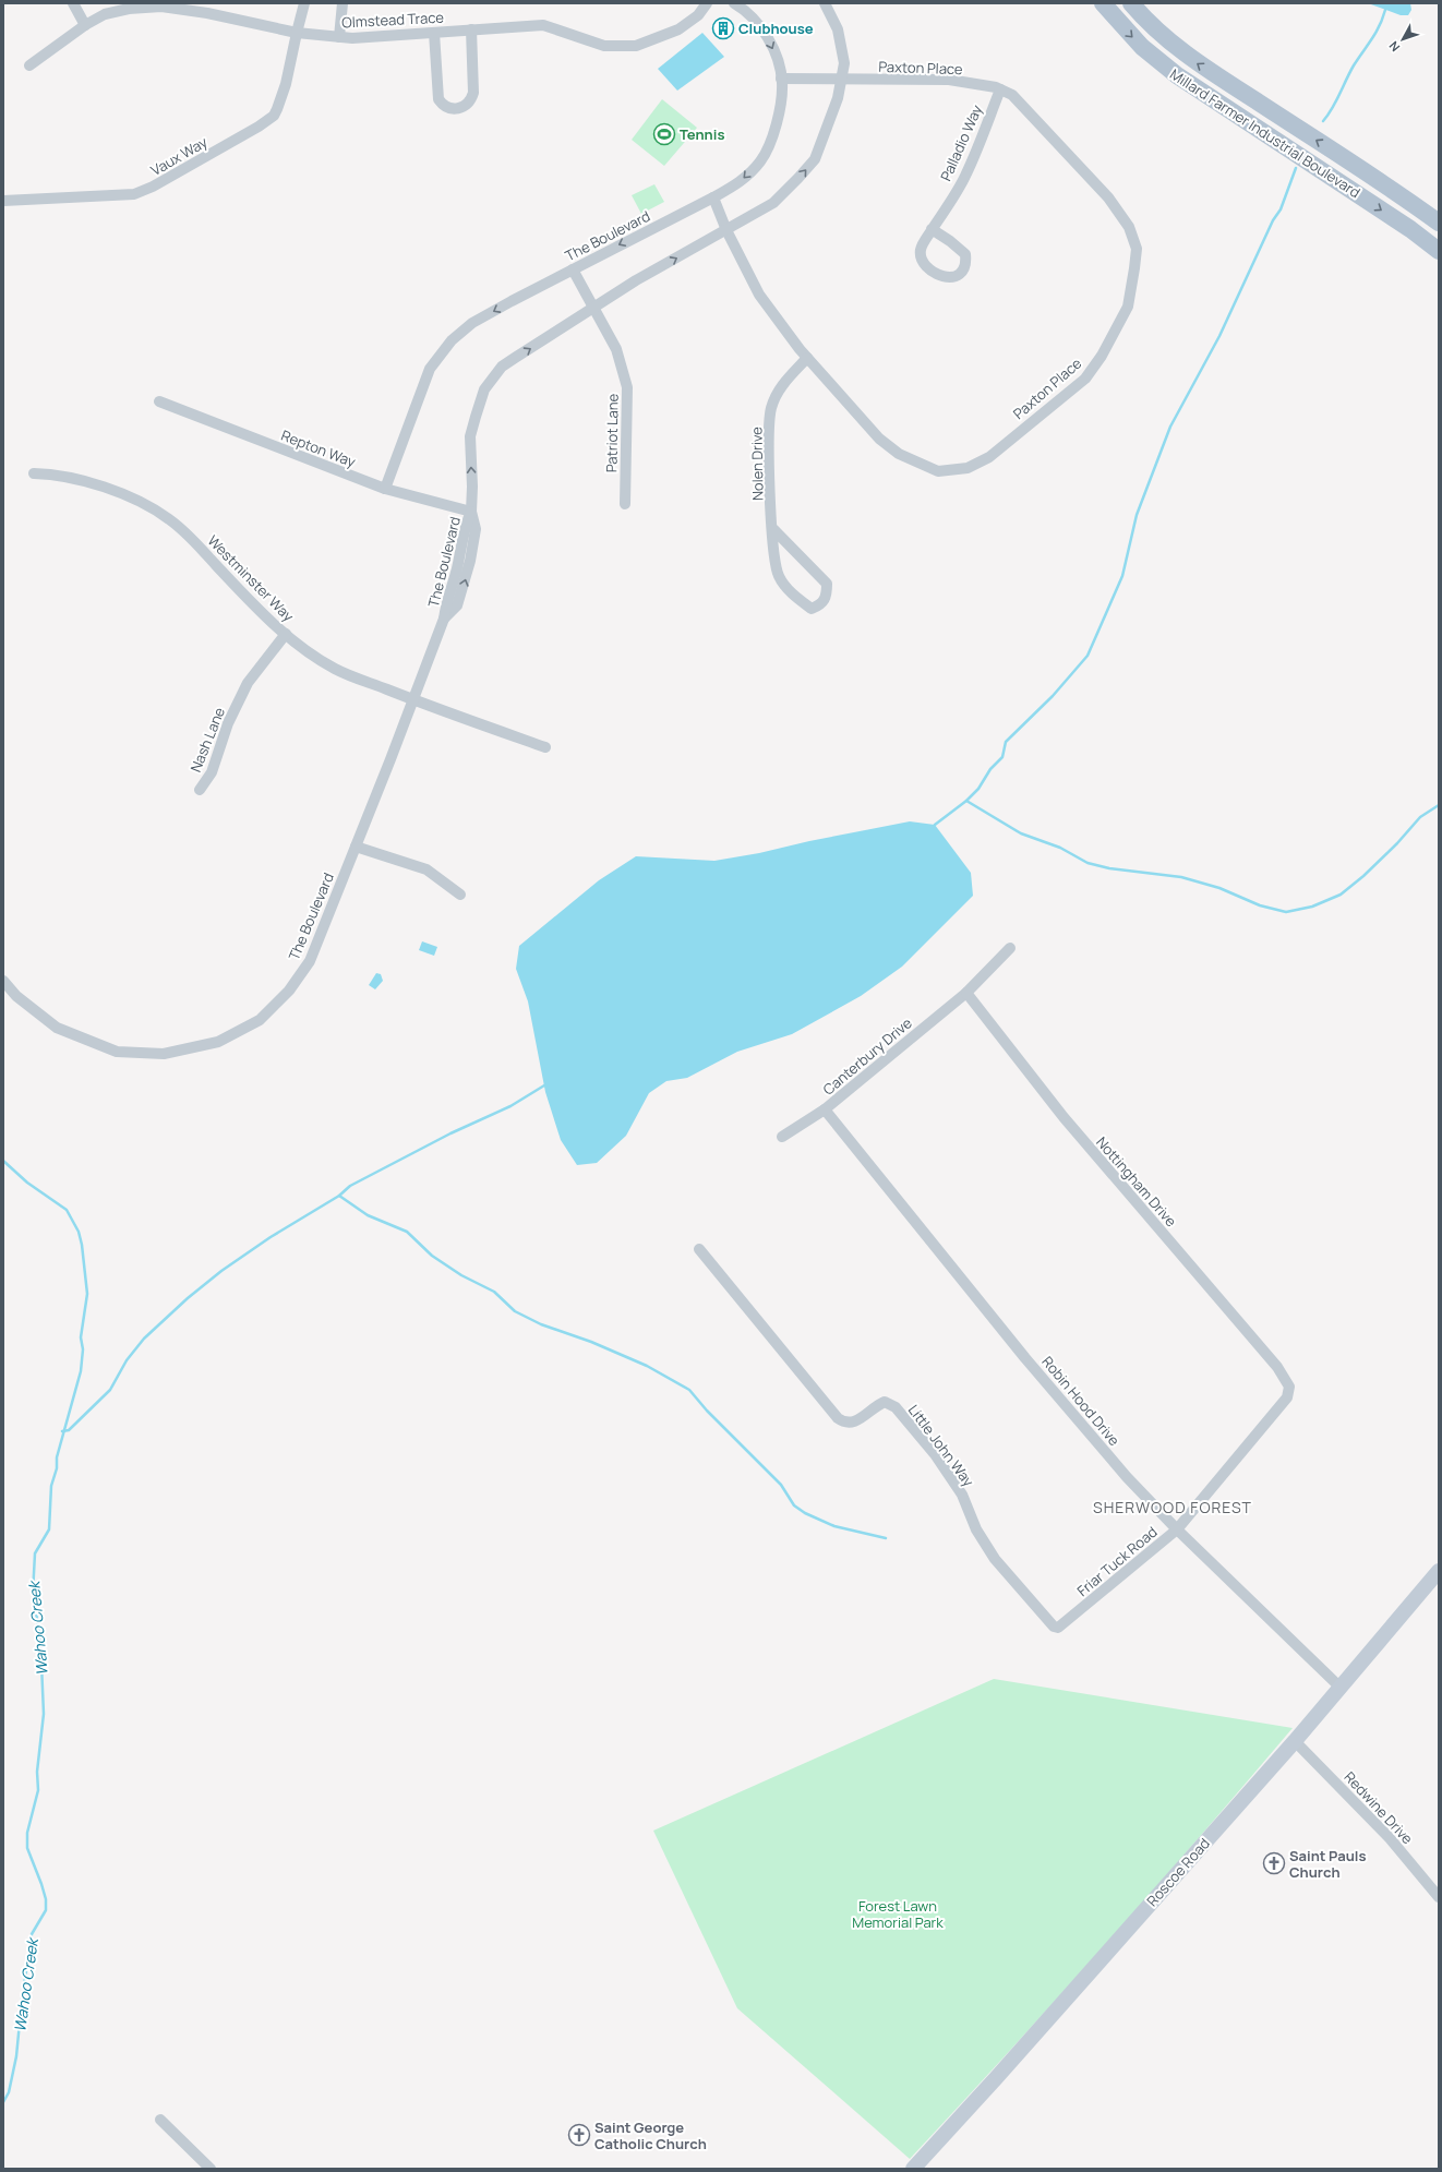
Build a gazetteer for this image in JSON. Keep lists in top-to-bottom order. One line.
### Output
{"streets":{"main road":["Millard Farmer Industrial Boulevard","Roscoe Road"],"street":["Olmstead Trace","Paxton Place","Palladio Way","Vaux Way","The Boulevard","Patriot Lane","Repton Way","Nolen Drive","Westminster Way","Nash Lane","Canterbury Drive","Nottingham Drive","Robin Hood Drive","Little John Way","Friar Tuck Road","Redwine Drive"]},"crossings":[["Olmstead Trace","Vaux Way"],["Paxton Place","Palladio Way"],["Paxton Place","The Boulevard"],["Paxton Place","Nolen Drive"],["The Boulevard","Patriot Lane"],["The Boulevard","Repton Way"],["The Boulevard","Westminster Way"],["Westminster Way","Nash Lane"],["Canterbury Drive","Nottingham Drive"],["Canterbury Drive","Robin Hood Drive"],["Nottingham Drive","Friar Tuck Road"],["Robin Hood Drive","Friar Tuck Road"],["Robin Hood Drive","Roscoe Road"],["Little John Way","Friar Tuck Road"],["Redwine Drive","Roscoe Road"]],"districts":["SHERWOOD FOREST"],"water":["Wahoo Creek"],"parks":["Forest Lawn Memorial Park"],"places":{"building":["Clubhouse"],"sports":["Tennis"],"church":["Saint Pauls Church","Saint George Catholic Church"]},"north":"bottom left"}
